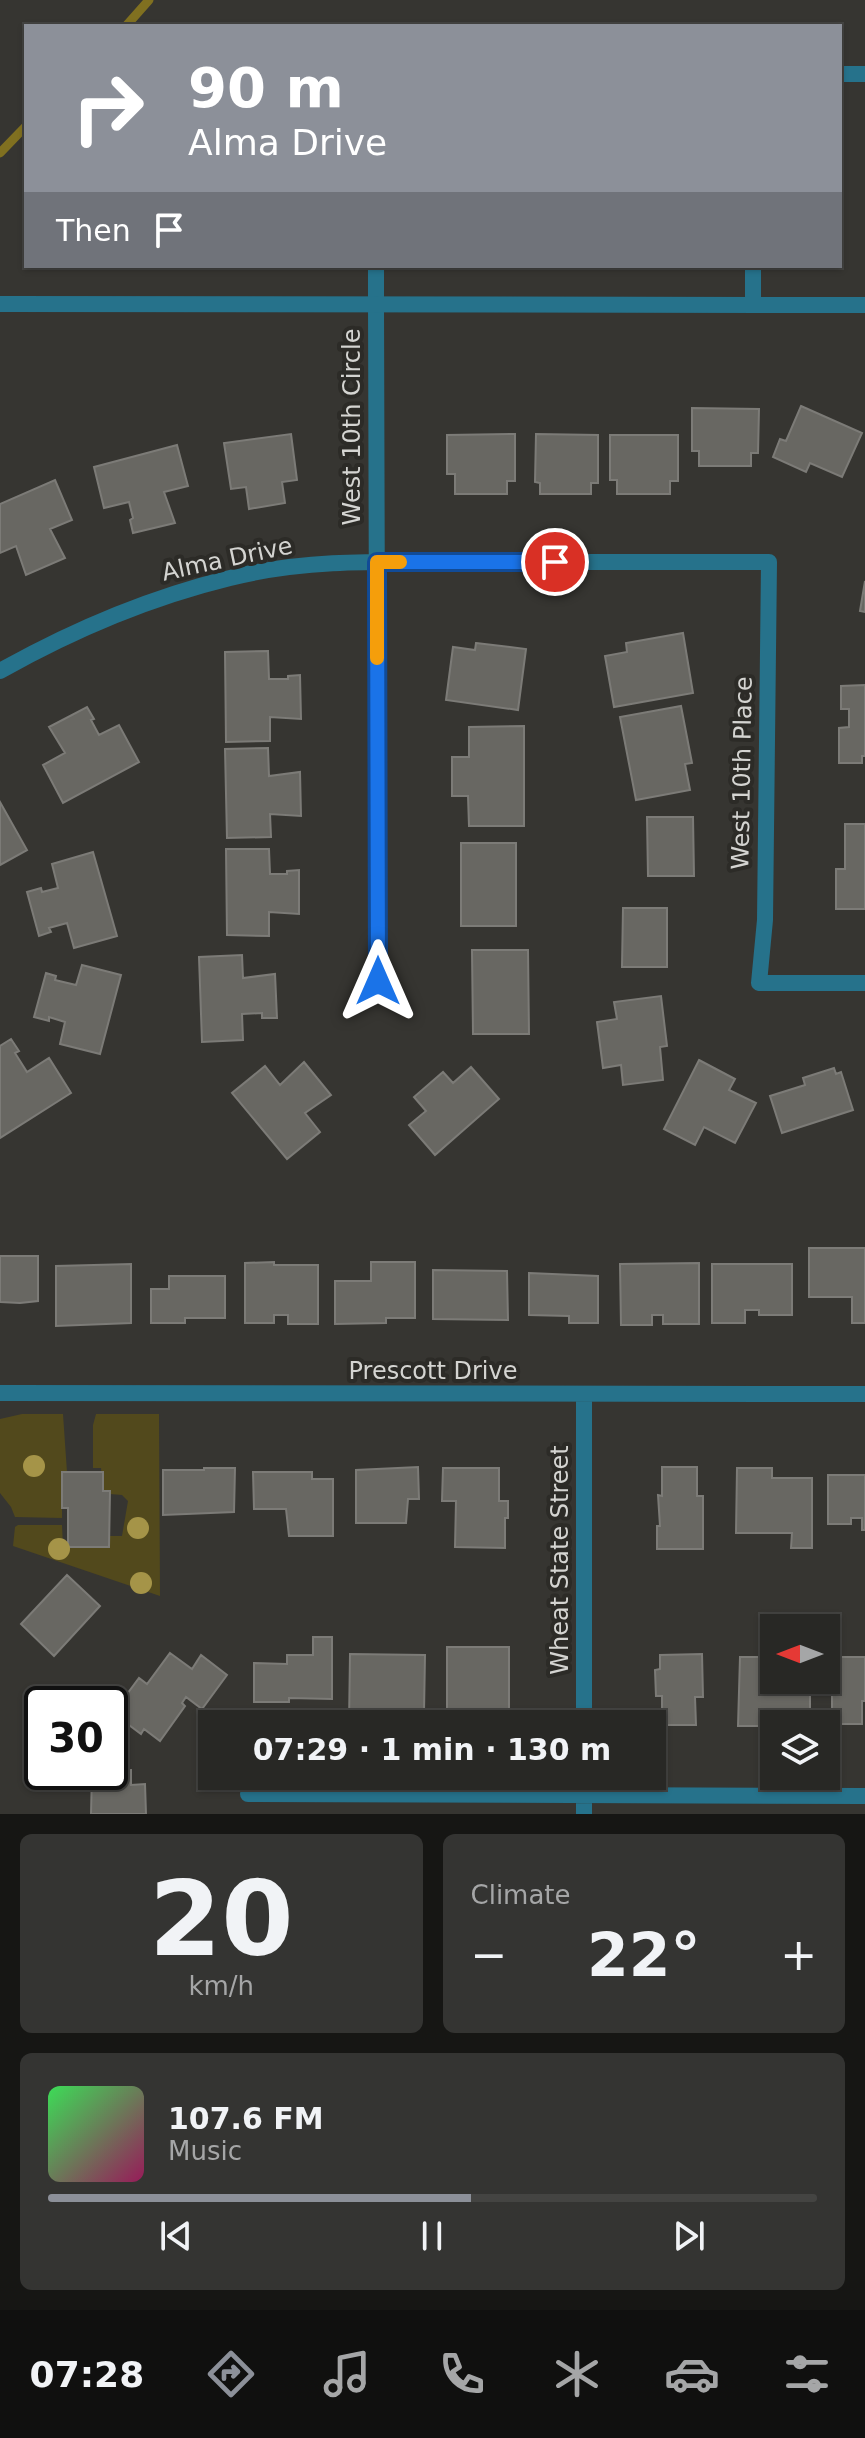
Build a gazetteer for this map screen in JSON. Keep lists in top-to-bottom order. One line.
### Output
{"streets":{"street":["West 10th Circle","Alma Drive","West 10th Place","Prescott Drive","Wheat State Street"]},"crossings":[["West 10th Circle","Alma Drive"],["Alma Drive","West 10th Place"],["Prescott Drive","Wheat State Street"]],"north":"left","page":{"turn":["90 m","Alma Drive"],"then":"Then","limit":"30","trip":"07:29 · 1 min · 130 m","tile":[["20","km/h"],"Climate"],"heat":["−","22°","+"],"song":["107.6 FM","Music"],"tabs":"07:28"}}
